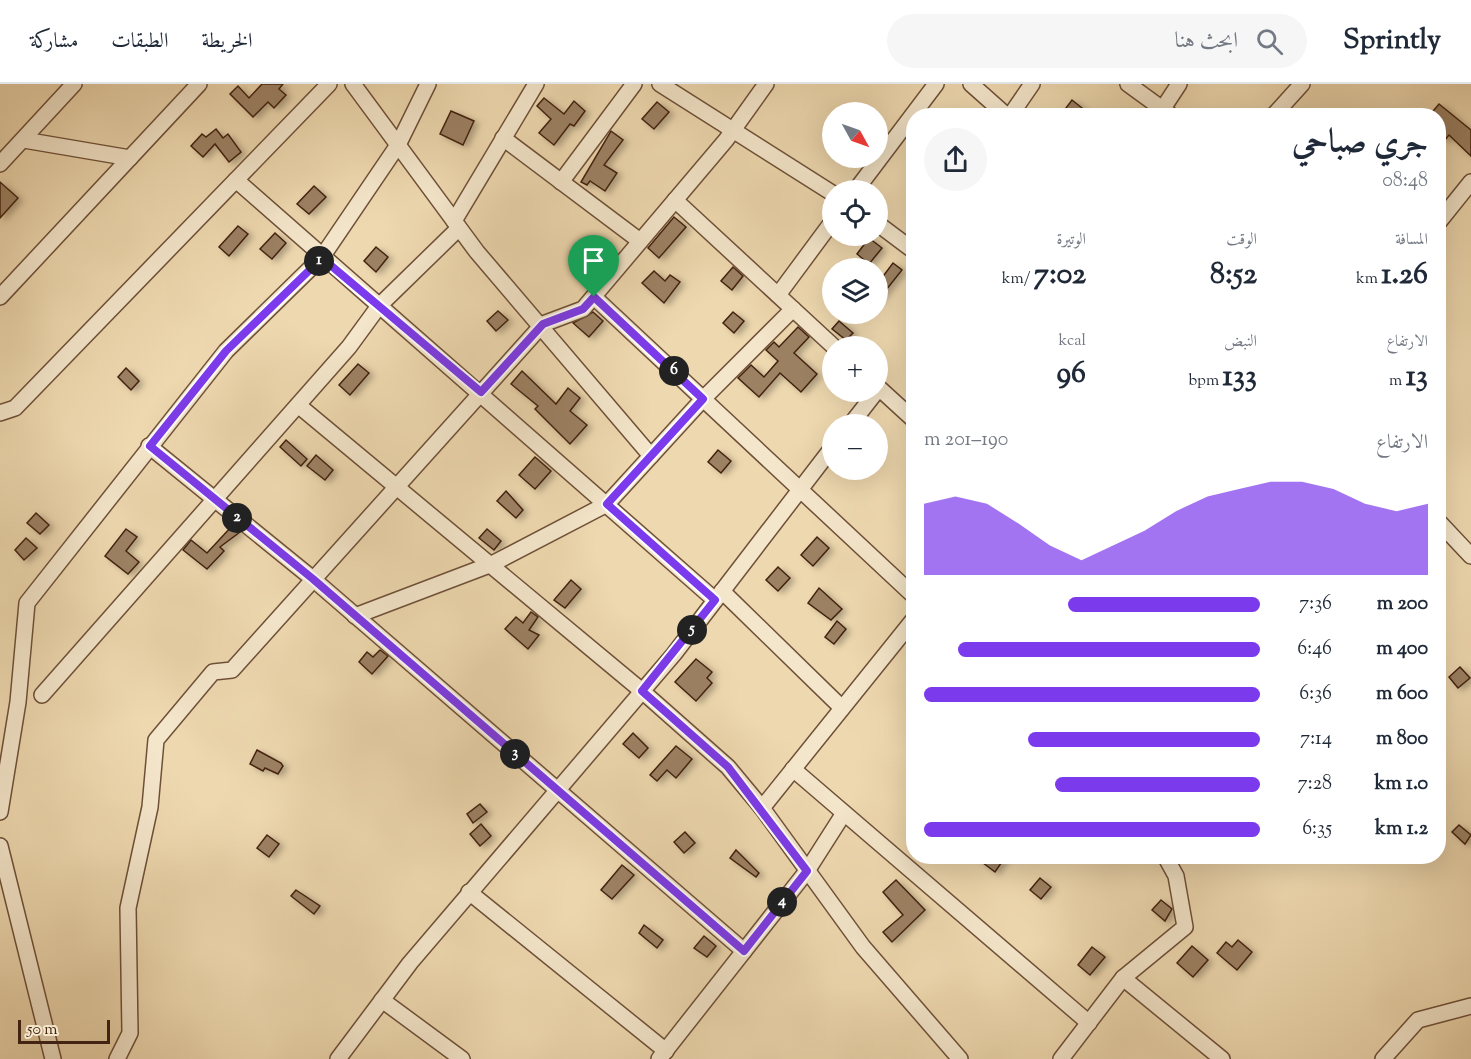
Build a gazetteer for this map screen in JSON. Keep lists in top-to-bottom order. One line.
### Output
{"scale_bar":"50 m","north":"bottom right","page":{"header":"Sprintly","search":"ابحث هنا","nav":["الخريطة","الطبقات","مشاركة"],"map_buttons":["+","−"],"heading":["جري صباحي","08:48"],"stats":[["المسافة","1.26 km"],["الوقت","8:52"],["الوتيرة","7:02 /km"],["الارتفاع","13 m"],["النبض","133 bpm"],["kcal","96"]],"pins":["1","6","2","5","3","4"],"chart":["الارتفاع","190–201 m"],"list":[{"name":"200 m","note":"7:36"},{"name":"400 m","note":"6:46"},{"name":"600 m","note":"6:36"},{"name":"800 m","note":"7:14"},{"name":"1.0 km","note":"7:28"},{"name":"1.2 km","note":"6:35"}],"scale":"50 m"}}
